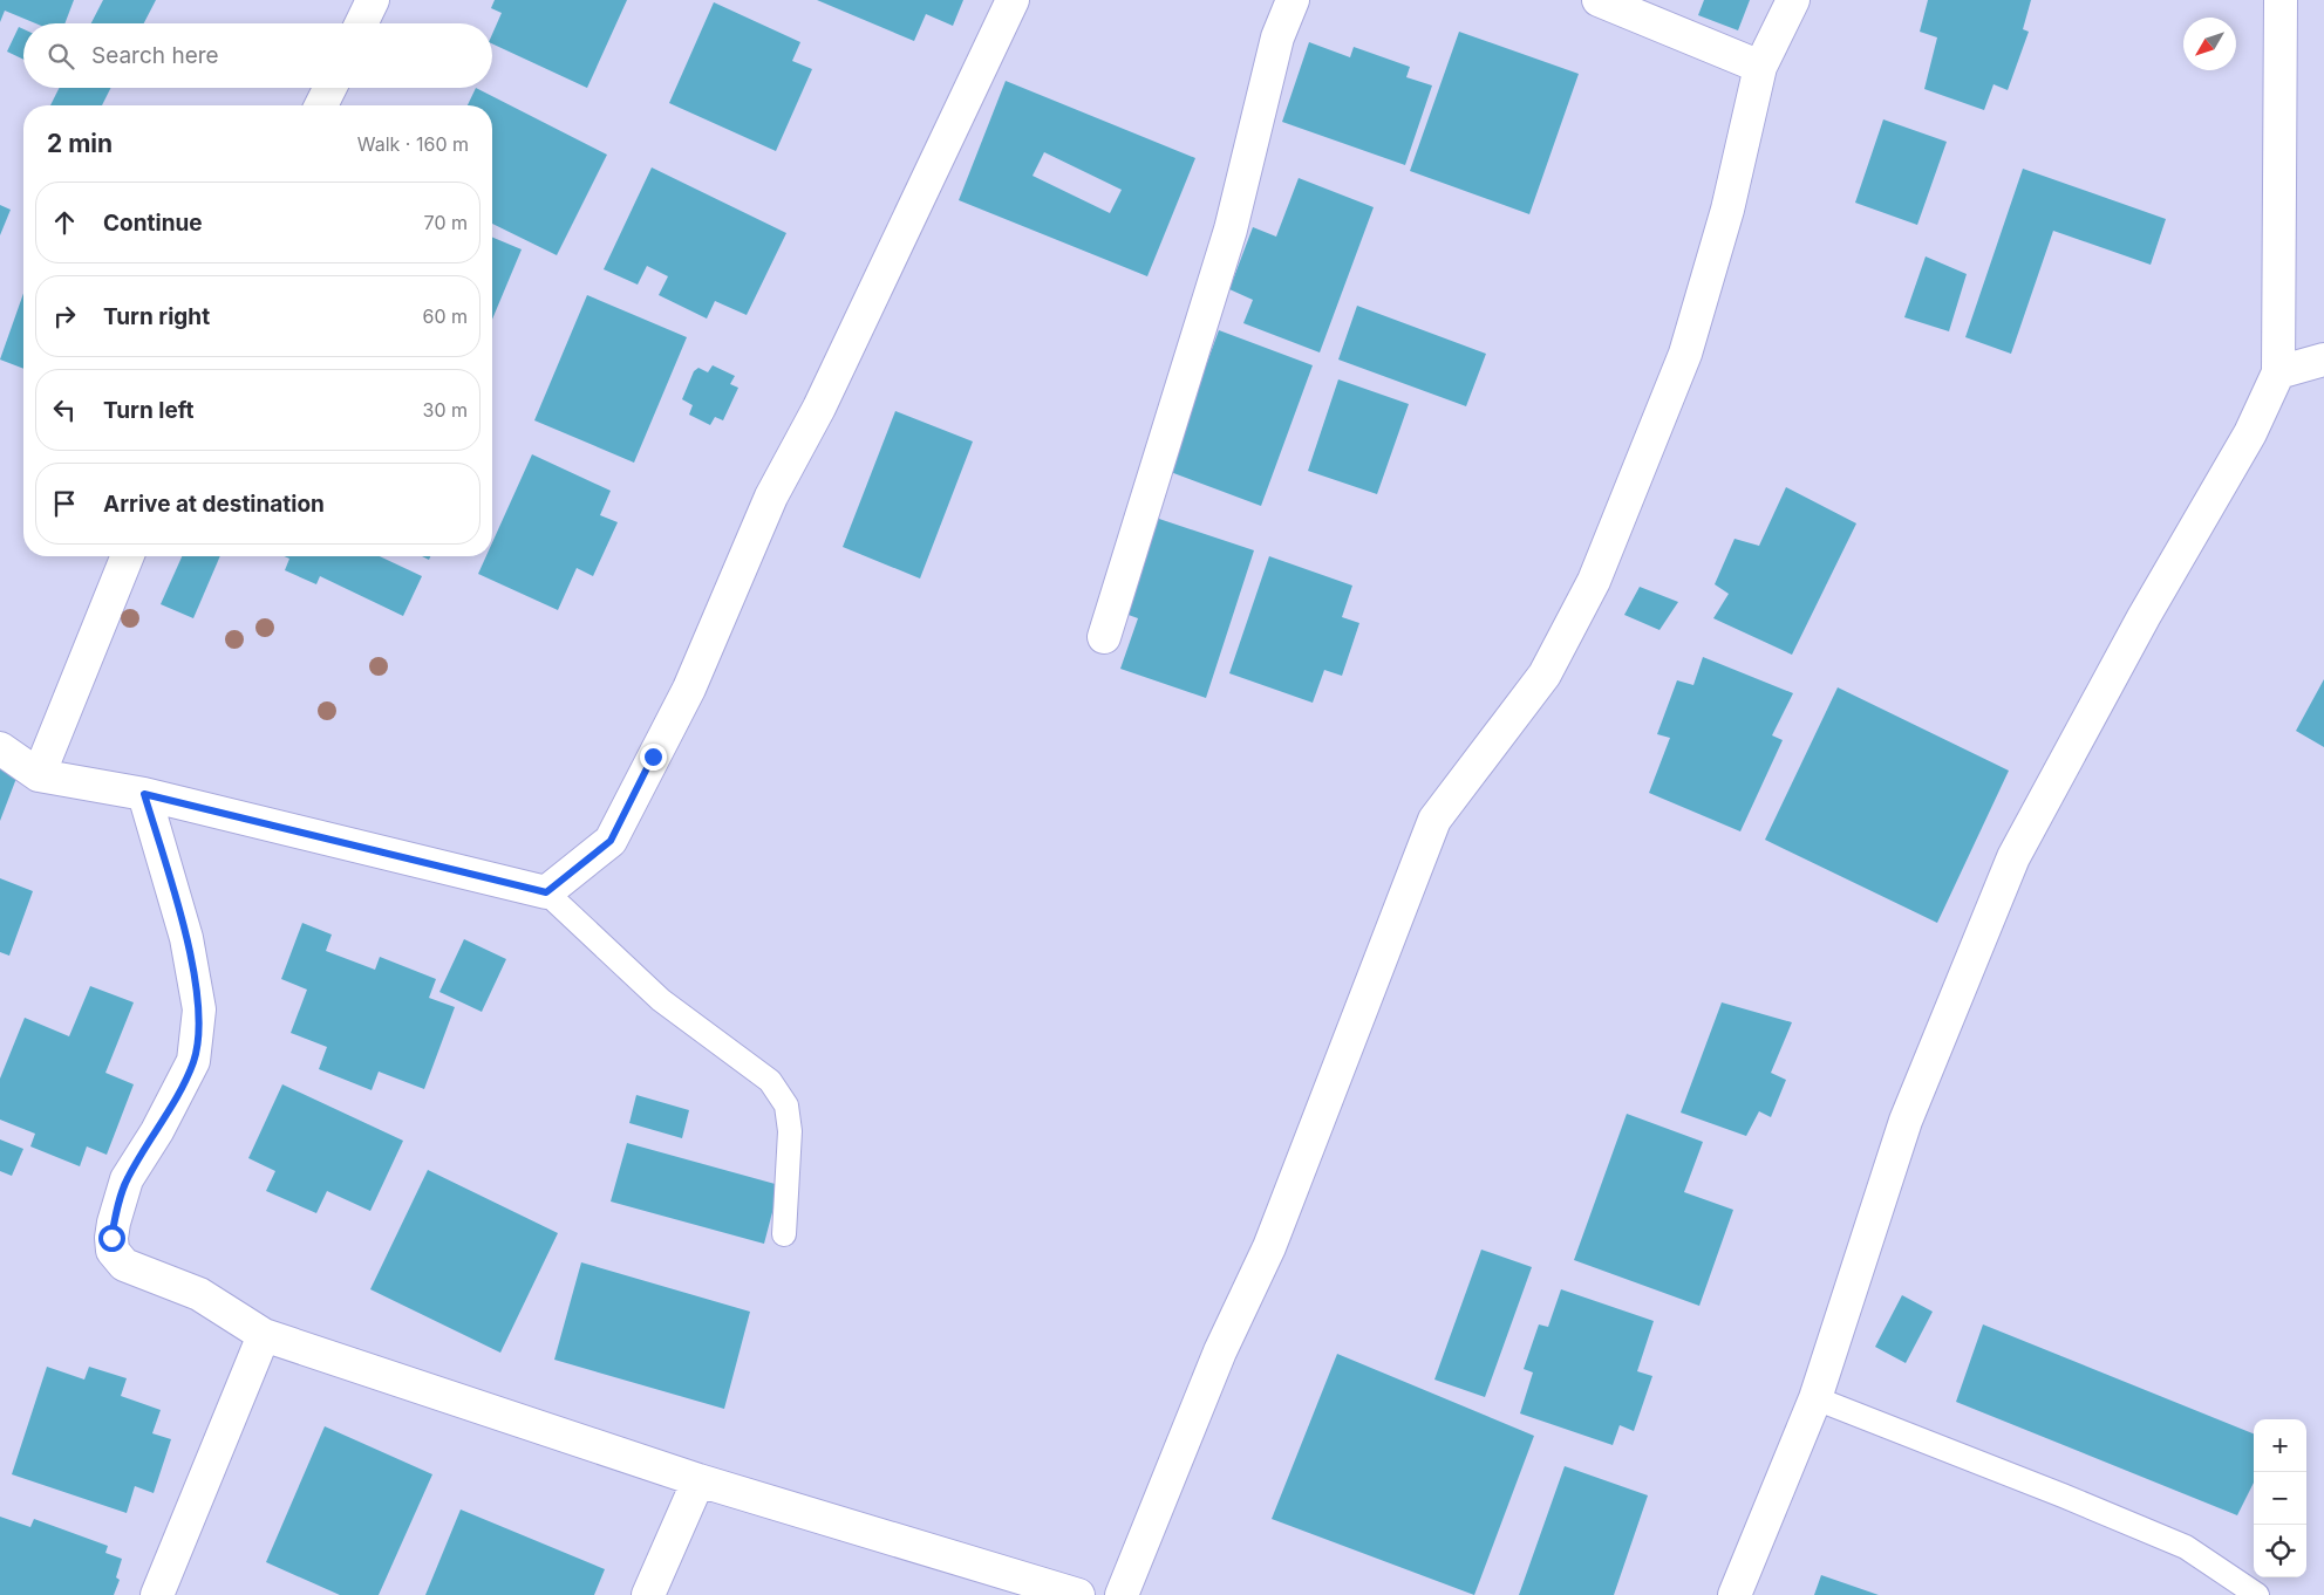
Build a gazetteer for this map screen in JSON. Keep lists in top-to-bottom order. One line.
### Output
{"north":"bottom left","page":{"search":"Search here","heading":["2 min","Walk · 160 m"],"list":[["Continue","70 m"],["Turn right","60 m"],["Turn left","30 m"],"Arrive at destination"],"map_buttons":["+","−"]}}
